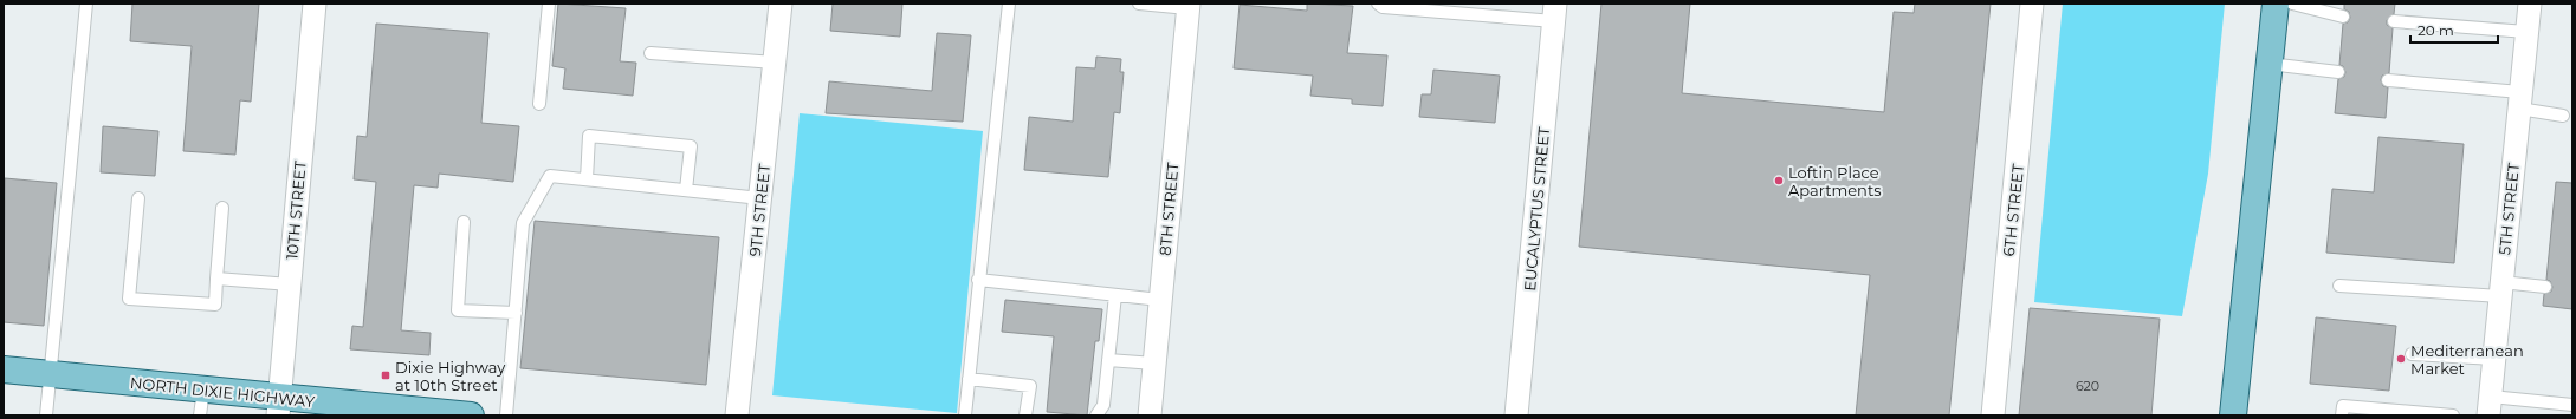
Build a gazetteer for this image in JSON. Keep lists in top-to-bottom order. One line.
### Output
{"streets":{"main road":["NORTH DIXIE HIGHWAY"],"street":["8TH STREET","EUCALYPTUS STREET","5TH STREET","10TH STREET","9TH STREET","6TH STREET"]},"crossings":[["10TH STREET","NORTH DIXIE HIGHWAY"]],"places":{"other":["Loftin Place Apartments","Mediterranean Market"],"transit":["Dixie Highway at 10th Street"]},"house_numbers":["620"],"scale_bar":"20 m"}
